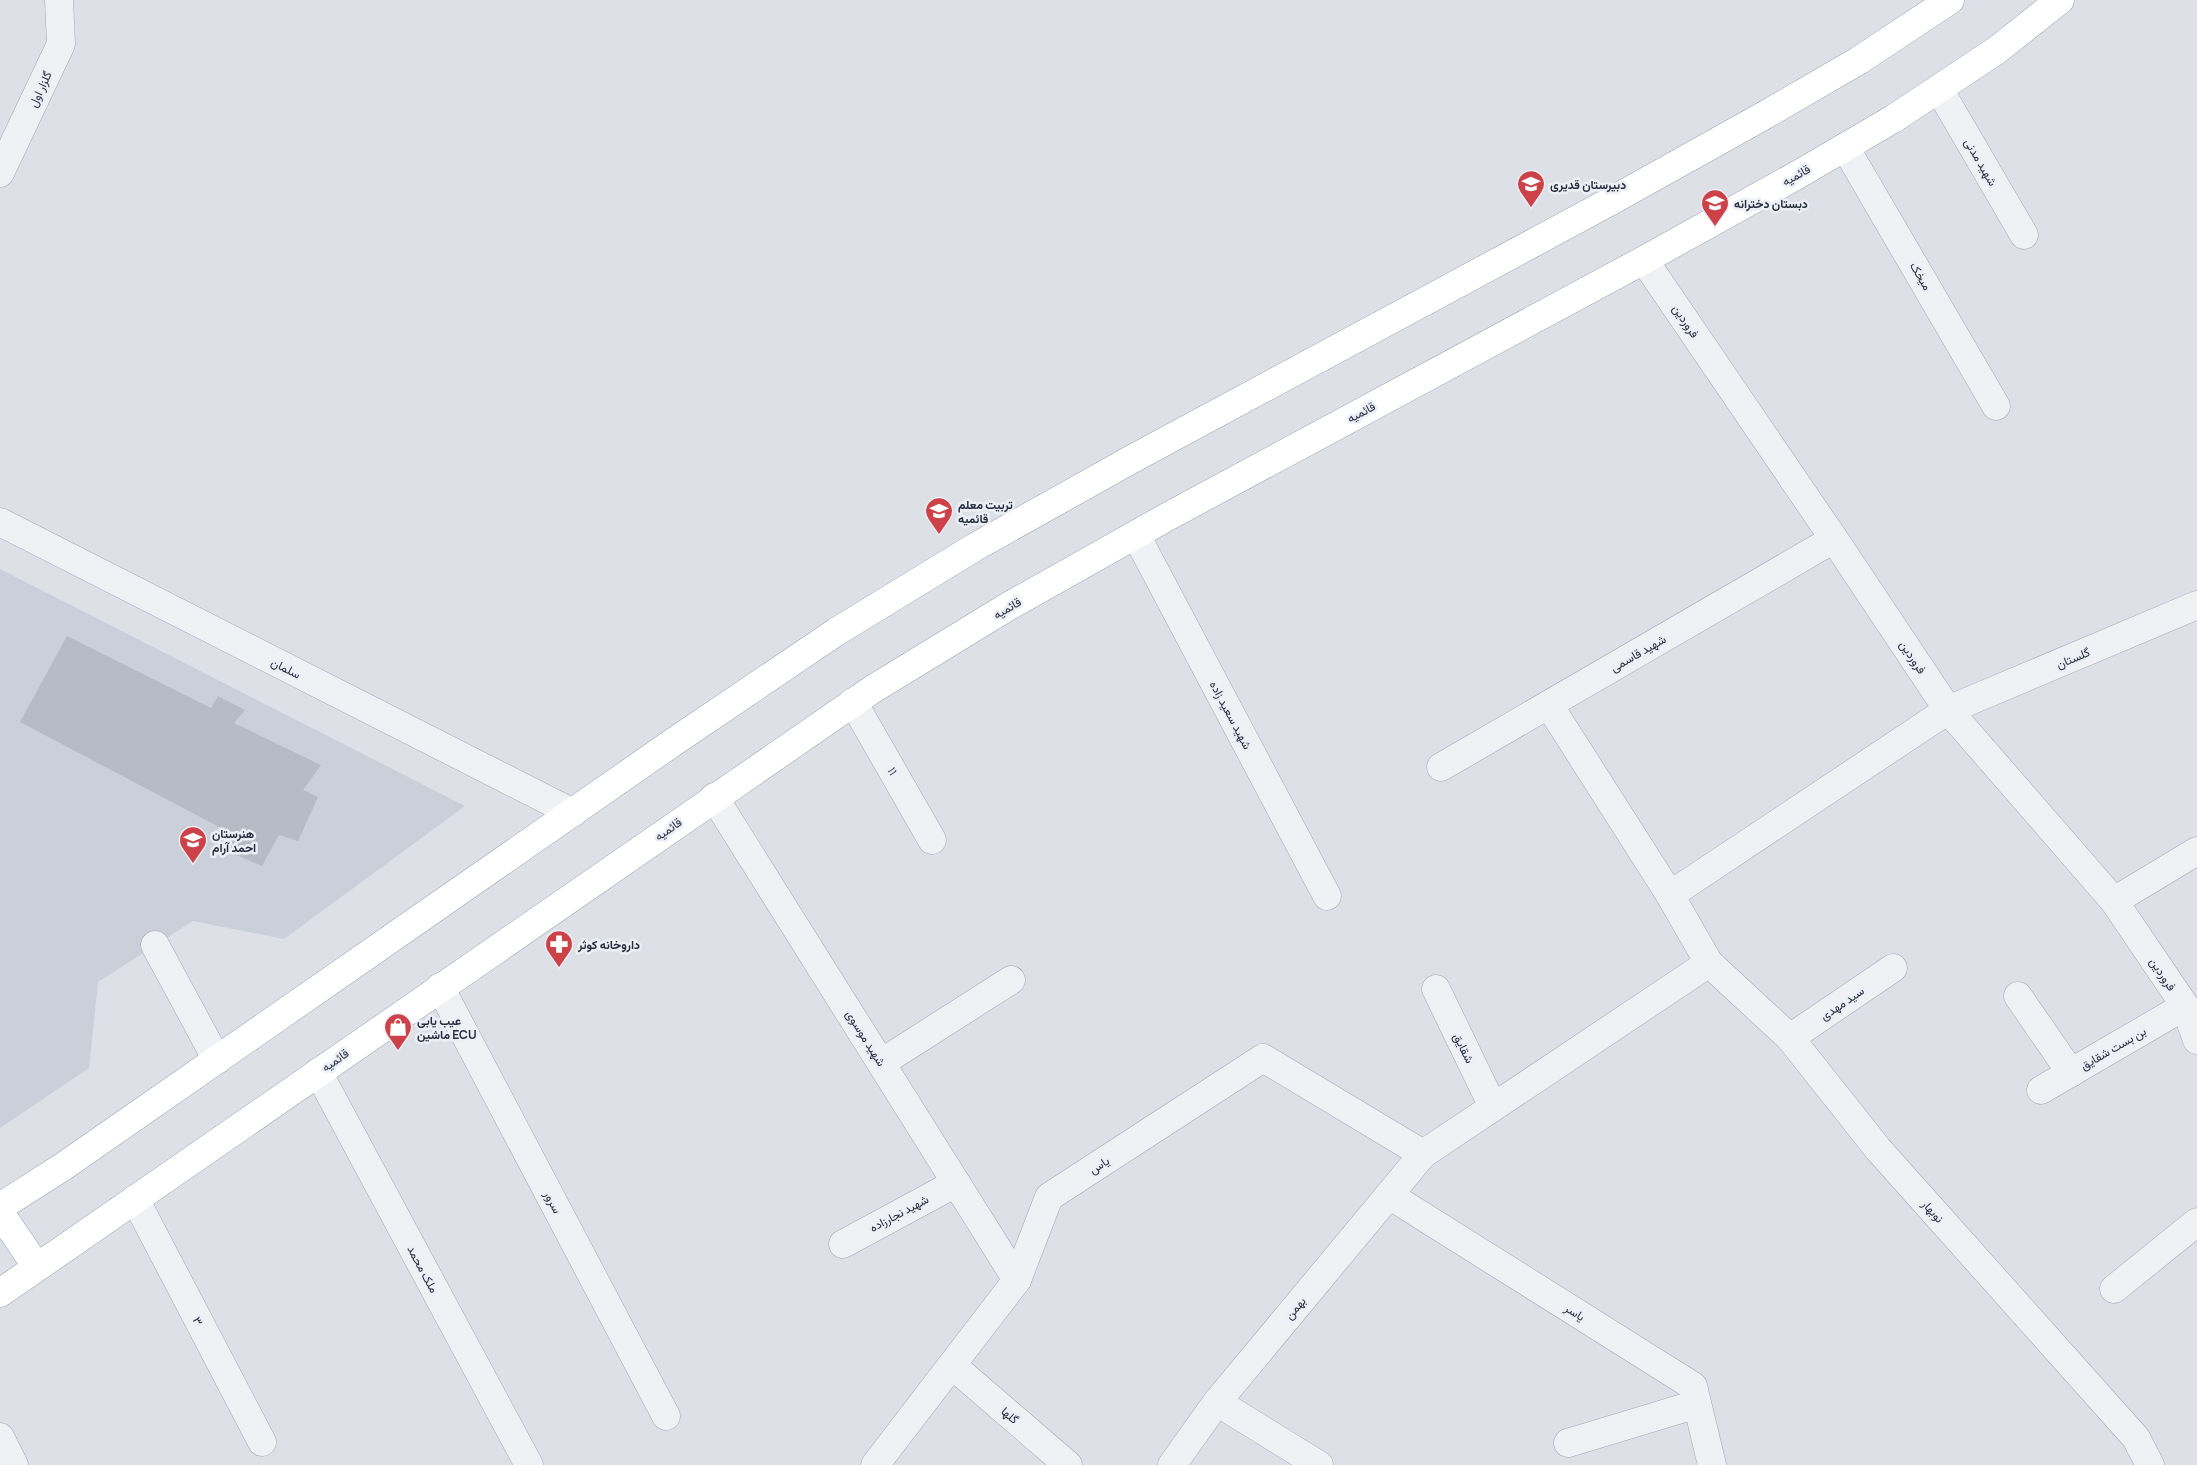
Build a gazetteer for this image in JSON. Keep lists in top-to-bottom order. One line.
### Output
{"streets":{"main road":["قائمیه"],"street":["گلزار اول","شهید مدنی","میخک","فروردین","شهید قاسمی","گلستان","سلمان","شهید سعید زاده","۱۱","سید مهدی","شهید موسوی","شقایق","بن بست شقایق","یاس","سرور","نوبهار","شهید نجارزاده","ملک محمد","بهمن","یاسر","۳","گلها"]},"crossings":[["شهید مدنی","قائمیه"],["قائمیه","میخک"],["قائمیه","فروردین"],["قائمیه","شهید سعید زاده"],["قائمیه","۱۱"],["قائمیه","شهید موسوی"],["قائمیه","سرور"],["قائمیه","ملک محمد"],["قائمیه","۳"],["فروردین","شهید قاسمی"],["فروردین","گلستان"],["فروردین","بن بست شقایق"],["شهید قاسمی","نوبهار"],["گلستان","نوبهار"],["سید مهدی","نوبهار"],["شهید موسوی","یاس"],["شهید موسوی","شهید نجارزاده"],["شقایق","بهمن"],["یاس","بهمن"],["یاس","گلها"],["نوبهار","بهمن"],["بهمن","یاسر"]],"places":{"school or university":["دبیرستان قدیری","دبستان دخترانه","تربیت معلم قائمیه","هنرستان احمد آرام"],"pharmacy":["داروخانه کوثر"],"shop":["عیب یابی ماشین ECU"]}}
